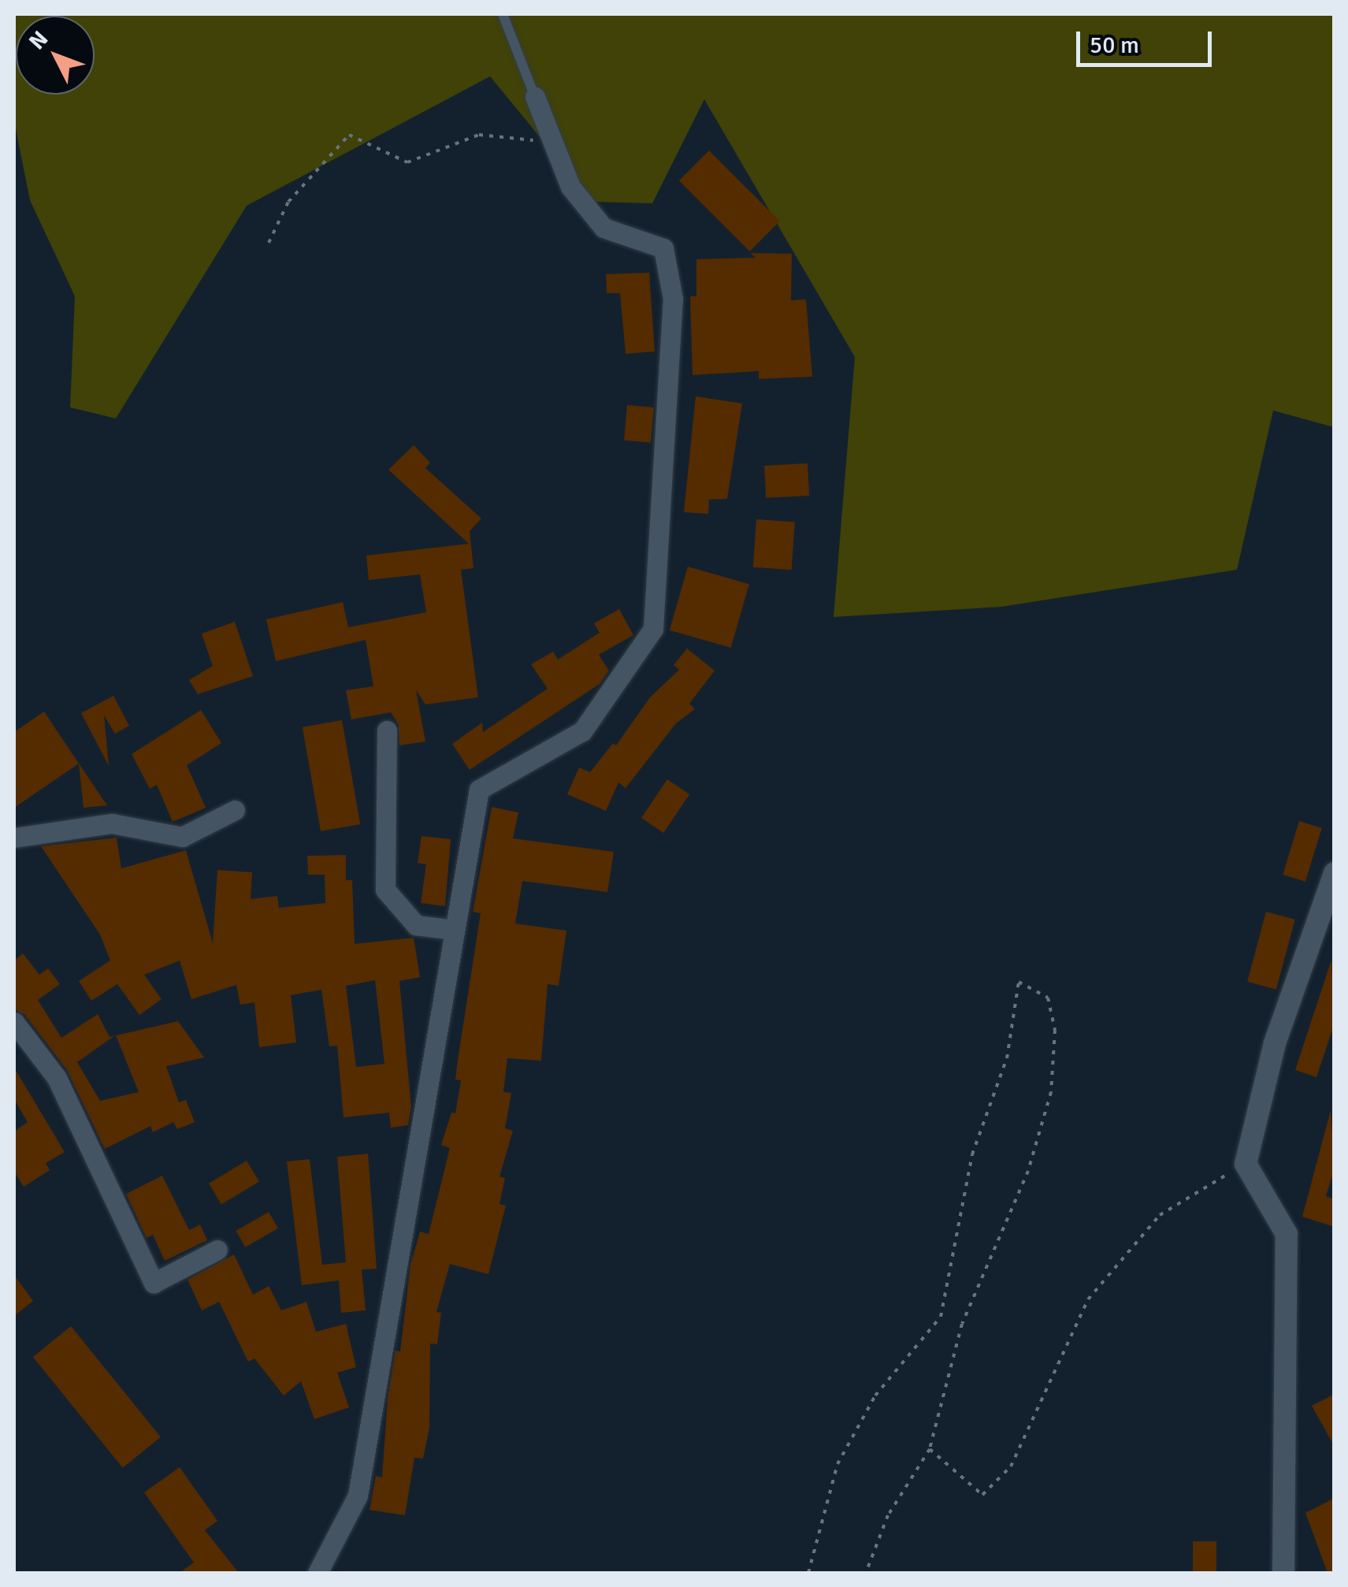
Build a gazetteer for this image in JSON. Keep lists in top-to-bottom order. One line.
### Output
{"scale_bar":"50 m","north":"top left"}
